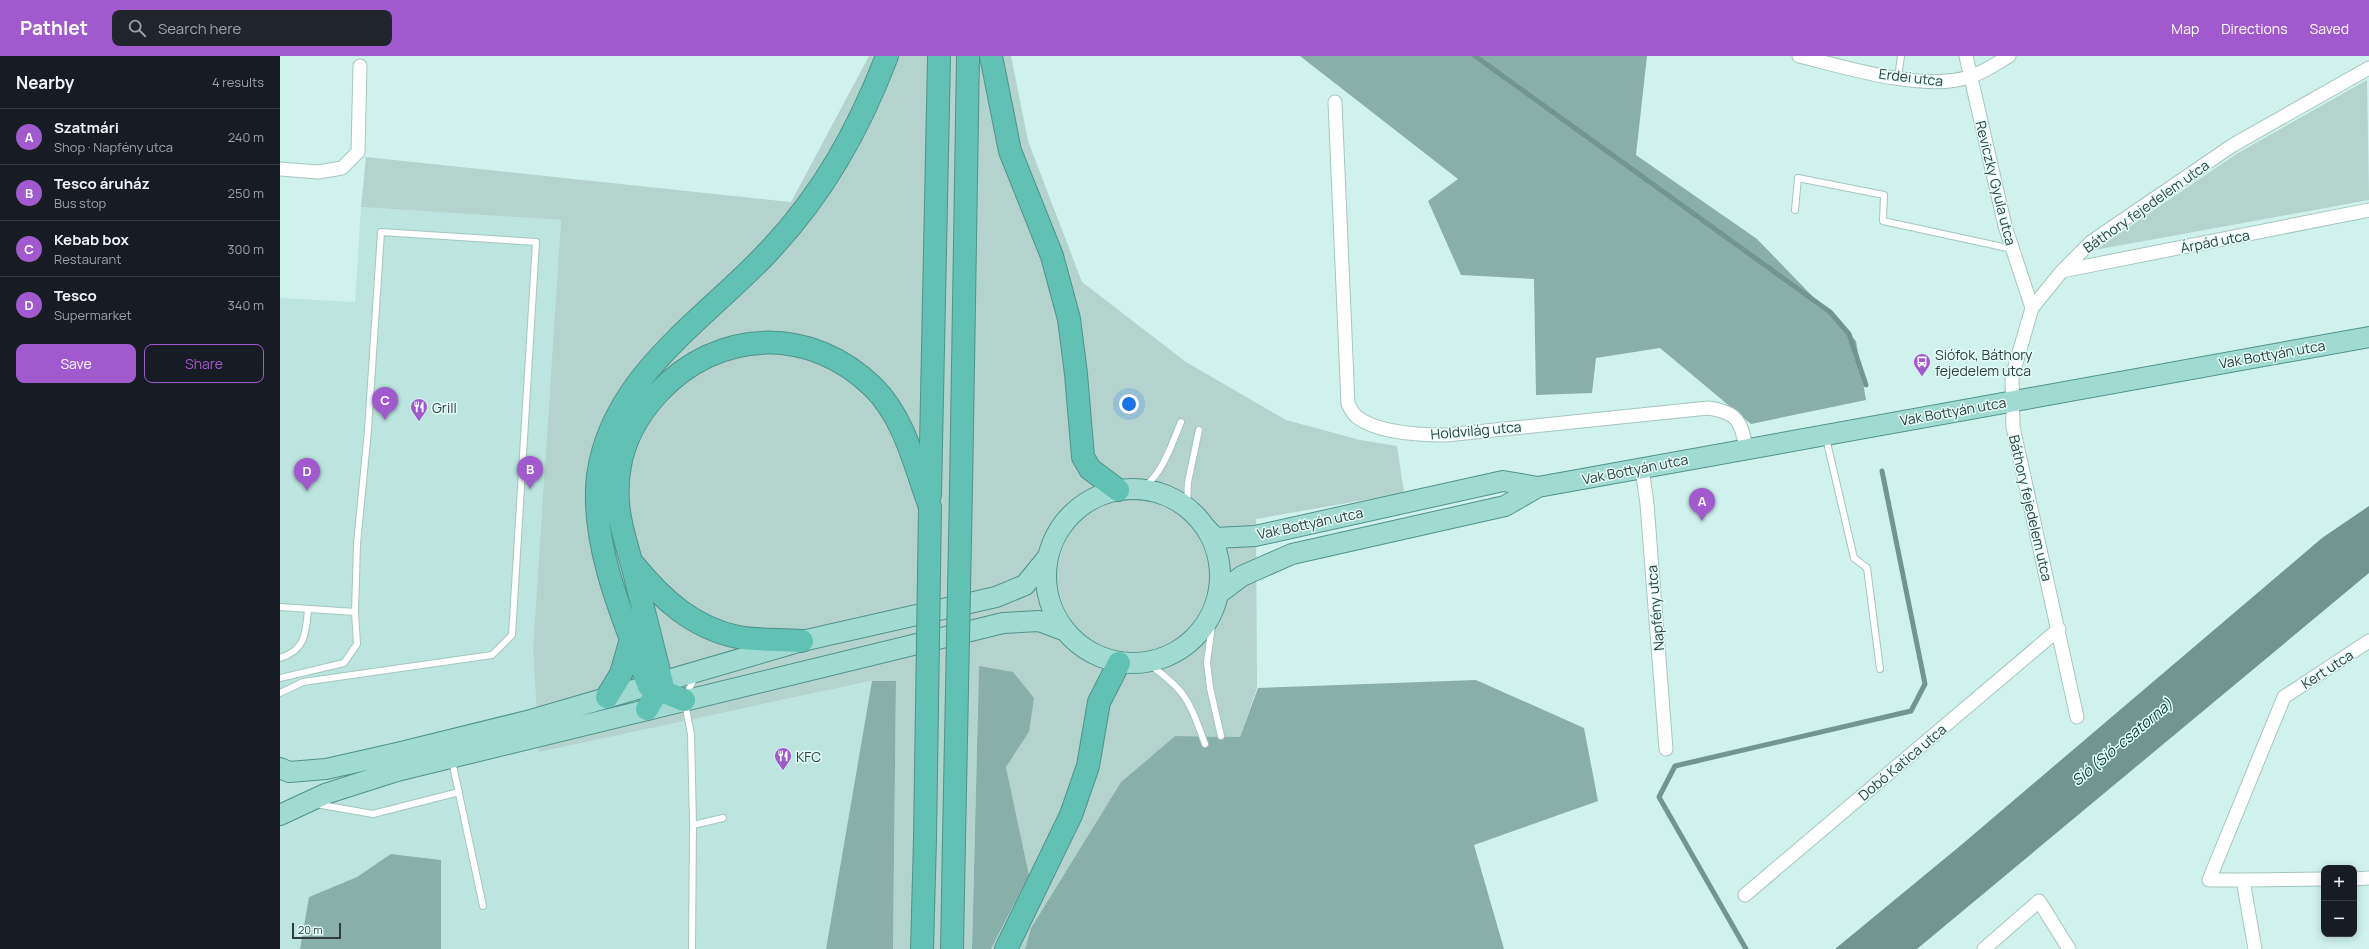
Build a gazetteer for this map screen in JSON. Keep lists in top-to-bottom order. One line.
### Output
{"streets":{"main road":["Vak Bottyán utca"],"street":["Erdei utca","Reviczky Gyula utca","Báthory fejedelem utca","Árpád utca","Holdvilág utca","Napfény utca","Kert utca","Dobó Katica utca"]},"crossings":[["Erdei utca","Reviczky Gyula utca"],["Reviczky Gyula utca","Báthory fejedelem utca"],["Báthory fejedelem utca","Árpád utca"],["Báthory fejedelem utca","Vak Bottyán utca"],["Báthory fejedelem utca","Dobó Katica utca"],["Vak Bottyán utca","Holdvilág utca"],["Vak Bottyán utca","Napfény utca"]],"water":["Sió (Sió-csatorna)"],"places":{"bus stop":["Siófok, Báthory fejedelem utca"],"restaurant":["Grill","KFC"]},"scale_bar":"20 m","page":{"header":"Pathlet","search":"Search here","nav":["Map","Directions","Saved"],"heading":["Nearby","4 results"],"list":[{"mark":"A","name":"Szatmári","note":"Shop · Napfény utca","value":"240 m"},{"mark":"B","name":"Tesco áruház","note":"Bus stop","value":"250 m"},{"mark":"C","name":"Kebab box","note":"Restaurant","value":"300 m"},{"mark":"D","name":"Tesco","note":"Supermarket","value":"340 m"}],"buttons":["Save","Share"],"pins":["C","B","D","A"],"map_buttons":["+","−"],"scale":"20 m"}}
